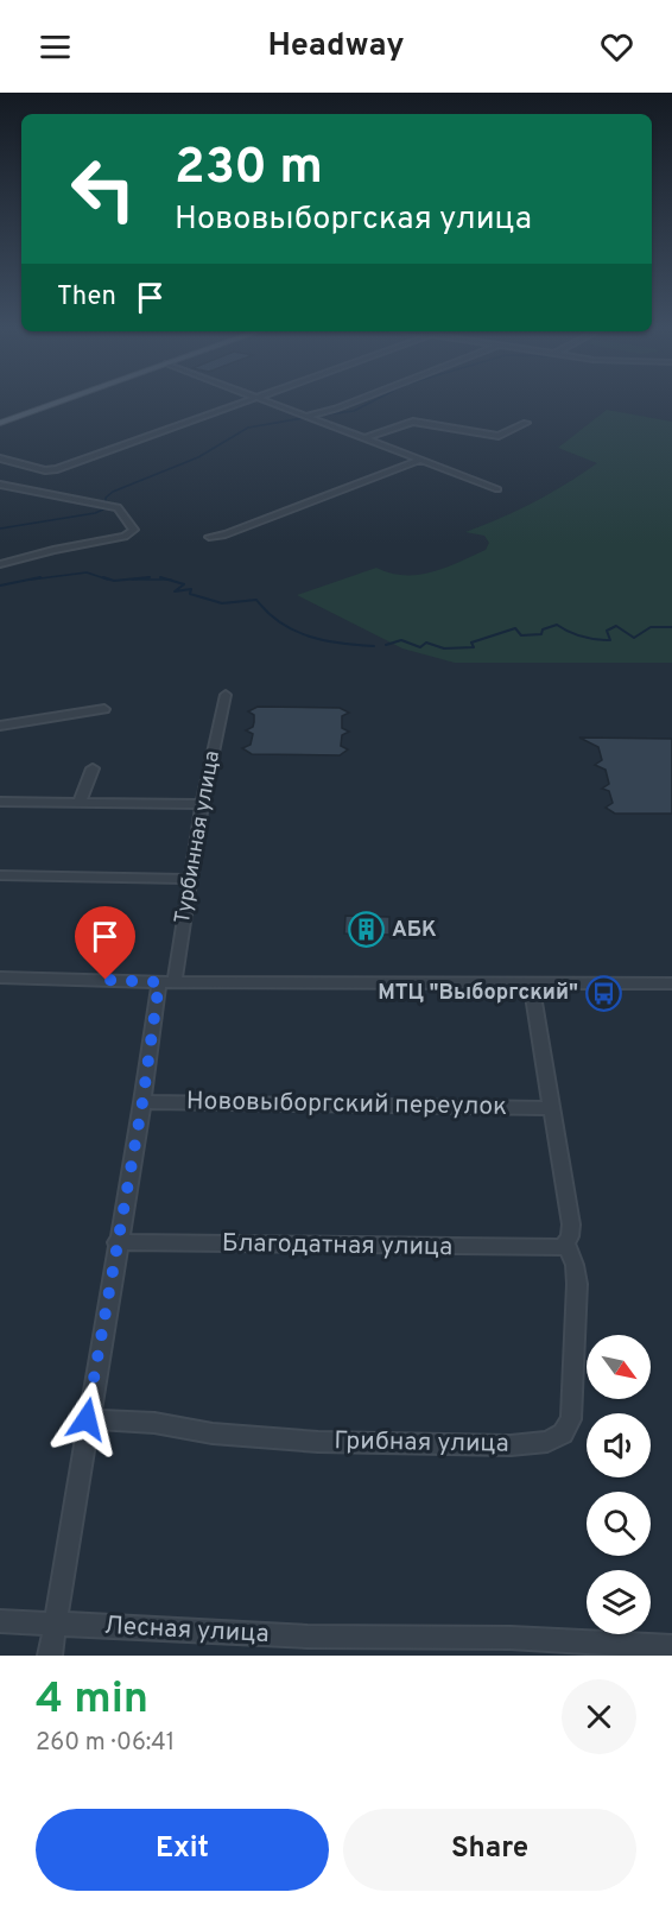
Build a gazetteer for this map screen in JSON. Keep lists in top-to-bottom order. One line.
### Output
{"streets":{"street":["Турбинная улица","Нововыборгский переулок","Благодатная улица","Грибная улица","Лесная улица"]},"crossings":[["Турбинная улица","Нововыборгский переулок"],["Турбинная улица","Благодатная улица"],["Турбинная улица","Грибная улица"],["Турбинная улица","Лесная улица"],["Благодатная улица","Грибная улица"]],"places":{"building":["АБК"],"bus stop":["МТЦ \"Выборгский\""]},"north":"bottom right","page":{"header":"Headway","turn":["230 m","Нововыборгская улица"],"then":"Then","heading":["4 min","260 m · 06:41"],"buttons":["Exit","Share"]}}
